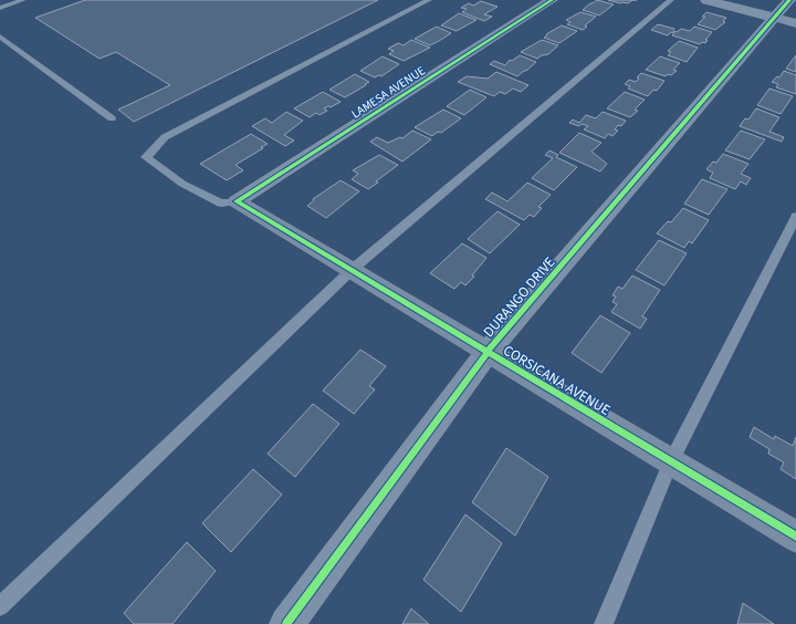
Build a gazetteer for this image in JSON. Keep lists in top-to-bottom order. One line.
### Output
{"streets":{"street":["LAMESA AVENUE","DURANGO DRIVE","CORSICANA AVENUE"]},"crossings":[["LAMESA AVENUE","CORSICANA AVENUE"],["DURANGO DRIVE","CORSICANA AVENUE"]]}
